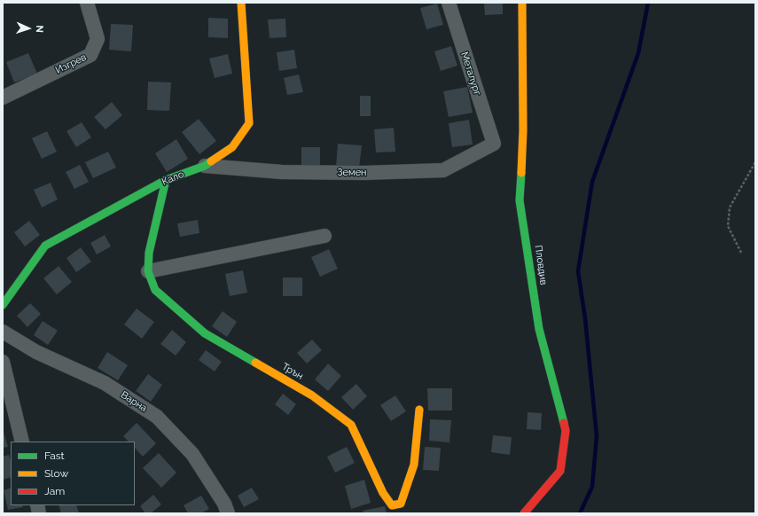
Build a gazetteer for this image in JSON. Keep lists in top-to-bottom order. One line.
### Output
{"streets":{"street":["Изгрев","Металург","Земен","Кало","Пловдив","Трън","Варна"]},"crossings":[["Металург","Земен"],["Земен","Кало"],["Кало","Трън"]],"legend":["Fast","Slow","Jam"],"north":"right"}
